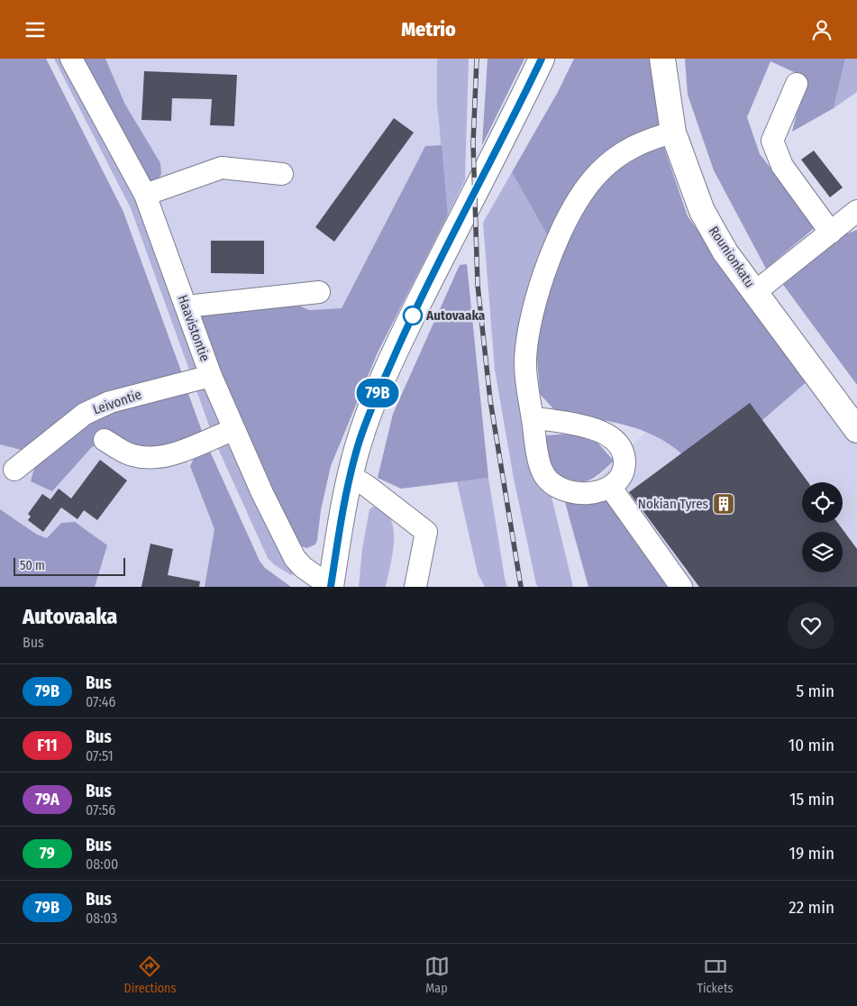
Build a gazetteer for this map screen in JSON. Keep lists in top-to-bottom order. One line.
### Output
{"streets":{"main road":["Rounionkatu"],"street":["Haavistontie","Leivontie"]},"crossings":[["Haavistontie","Leivontie"]],"places":{"other":["Autovaaka"],"building":["Nokian Tyres"]},"lines":["bus line 79B"],"scale_bar":"50 m","page":{"header":"Metrio","on_map":"79B","scale":"50 m","heading":["Autovaaka","Bus"],"list":[{"mark":"79B","name":"Bus","note":"07:46","value":"5 min"},{"mark":"F11","name":"Bus","note":"07:51","value":"10 min"},{"mark":"79A","name":"Bus","note":"07:56","value":"15 min"},{"mark":"79","name":"Bus","note":"08:00","value":"19 min"},{"mark":"79B","name":"Bus","note":"08:03","value":"22 min"}],"tabs":["Directions","Map","Tickets"]}}
